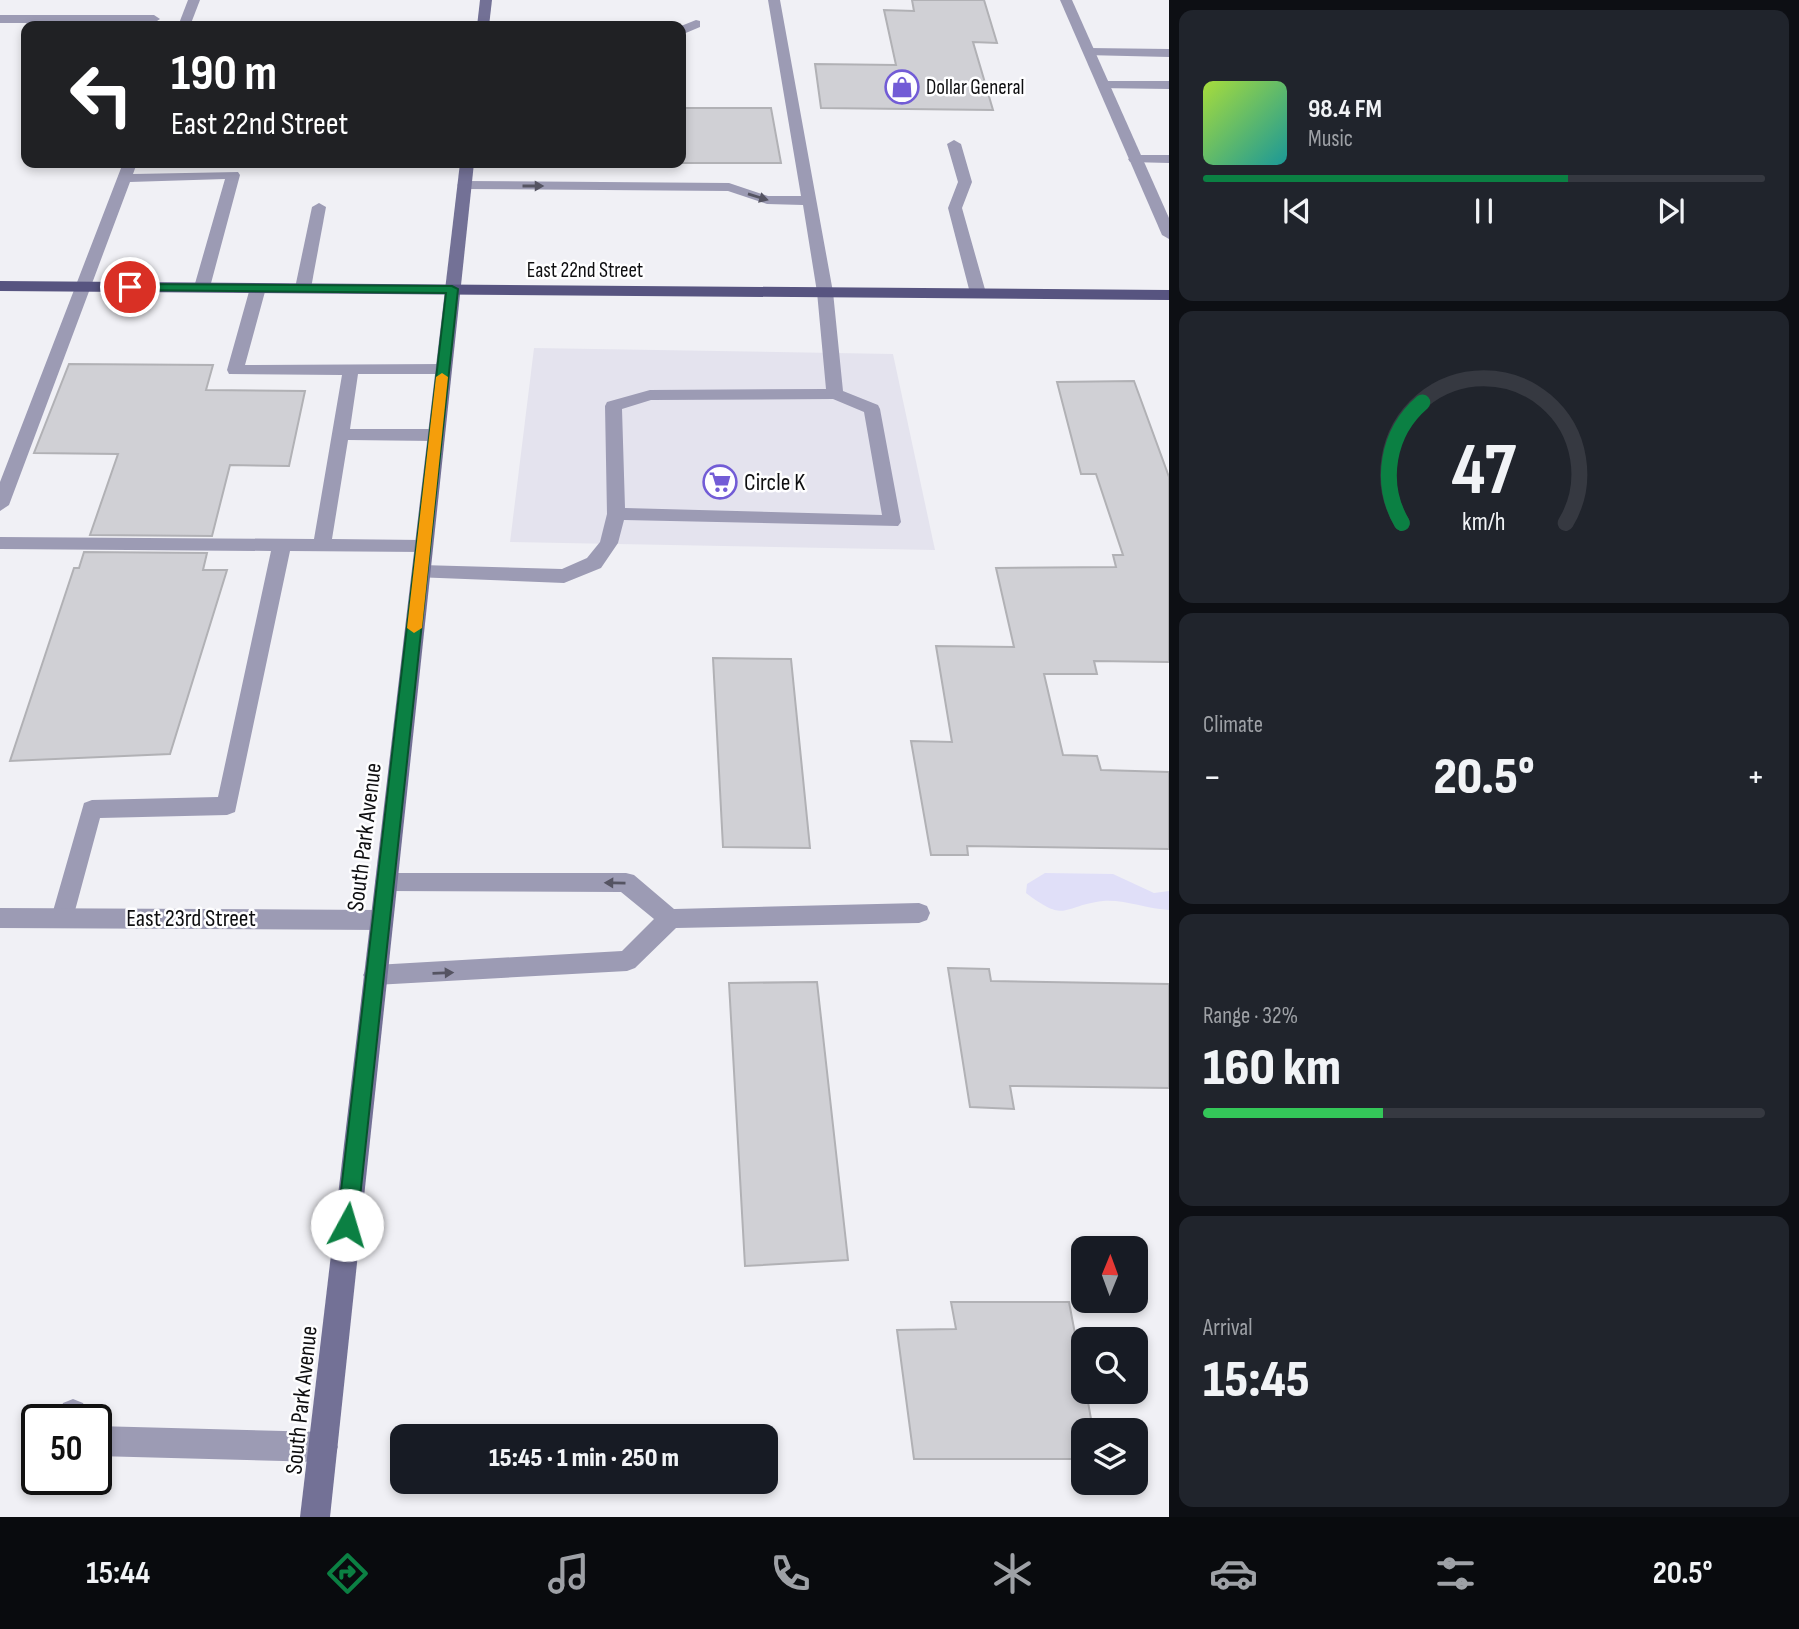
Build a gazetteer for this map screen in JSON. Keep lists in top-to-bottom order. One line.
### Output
{"streets":{"main road":["East 22nd Street","South Park Avenue"],"street":["East 23rd Street"]},"crossings":[["East 22nd Street","South Park Avenue"],["South Park Avenue","East 23rd Street"]],"places":{"shop":["Dollar General"],"supermarket":["Circle K"]},"north":"top","page":{"turn":["190 m","East 22nd Street"],"song":["98.4 FM","Music"],"tile":["Climate",["Range · 32%","160 km"],["Arrival","15:45"]],"heat":["−","20.5°","+"],"limit":"50","trip":"15:45 · 1 min · 250 m","tabs":["15:44","20.5°"],"gauge":["47","km/h"]}}
